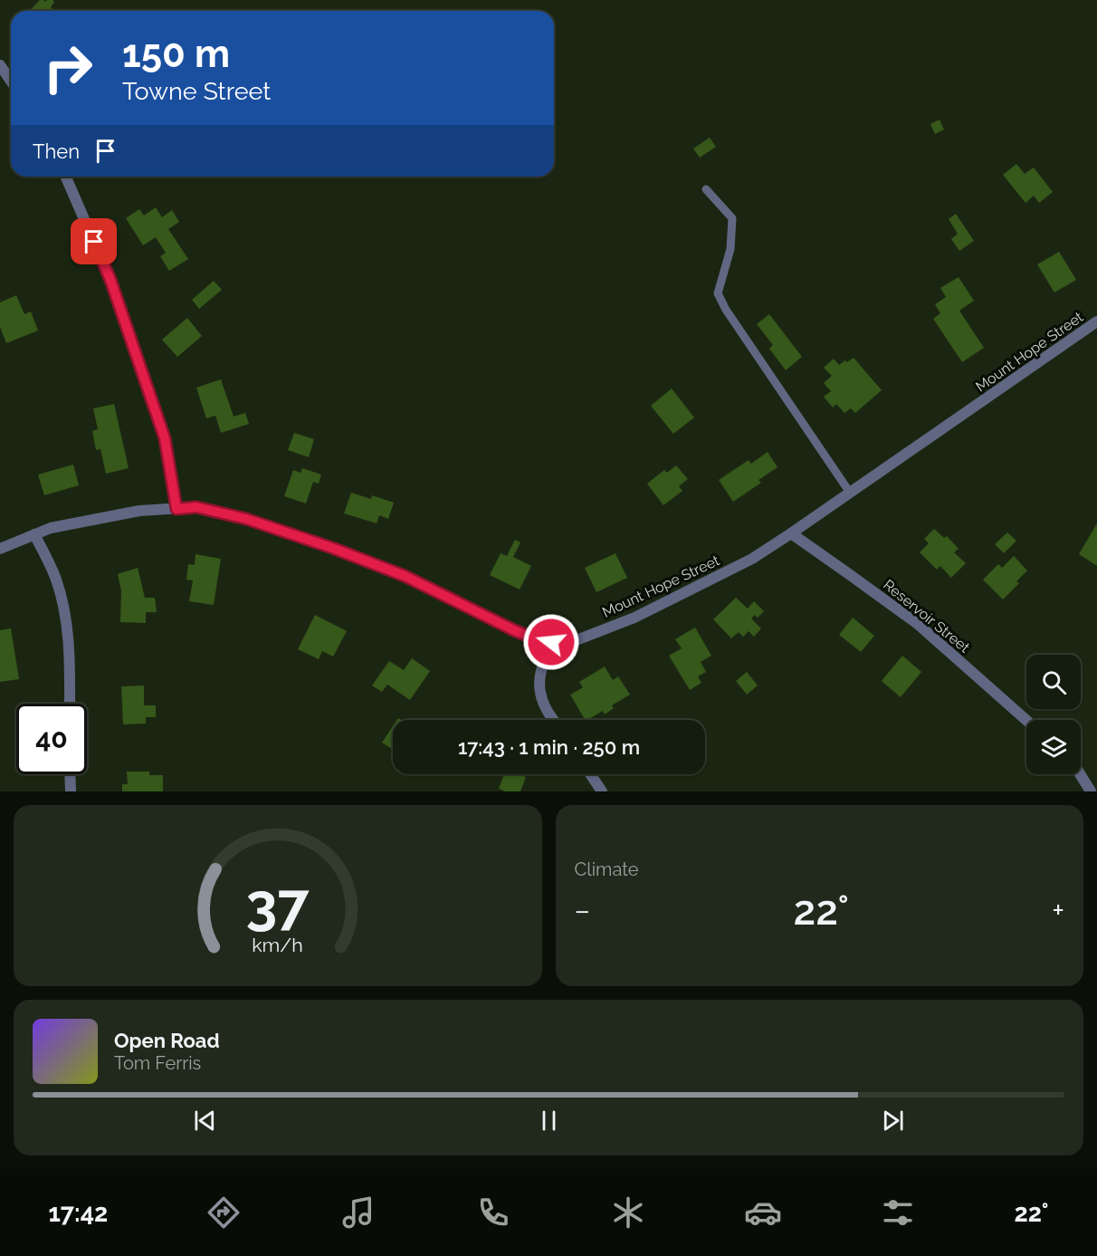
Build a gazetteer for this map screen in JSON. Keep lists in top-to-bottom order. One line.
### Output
{"streets":{"street":["Mount Hope Street","Reservoir Street"]},"crossings":[["Mount Hope Street","Reservoir Street"]],"page":{"turn":["150 m","Towne Street"],"then":"Then","limit":"40","trip":"17:43 · 1 min · 250 m","tile":"Climate","heat":["−","22°","+"],"song":["Open Road","Tom Ferris"],"tabs":["17:42","22°"],"gauge":["37","km/h"]}}
